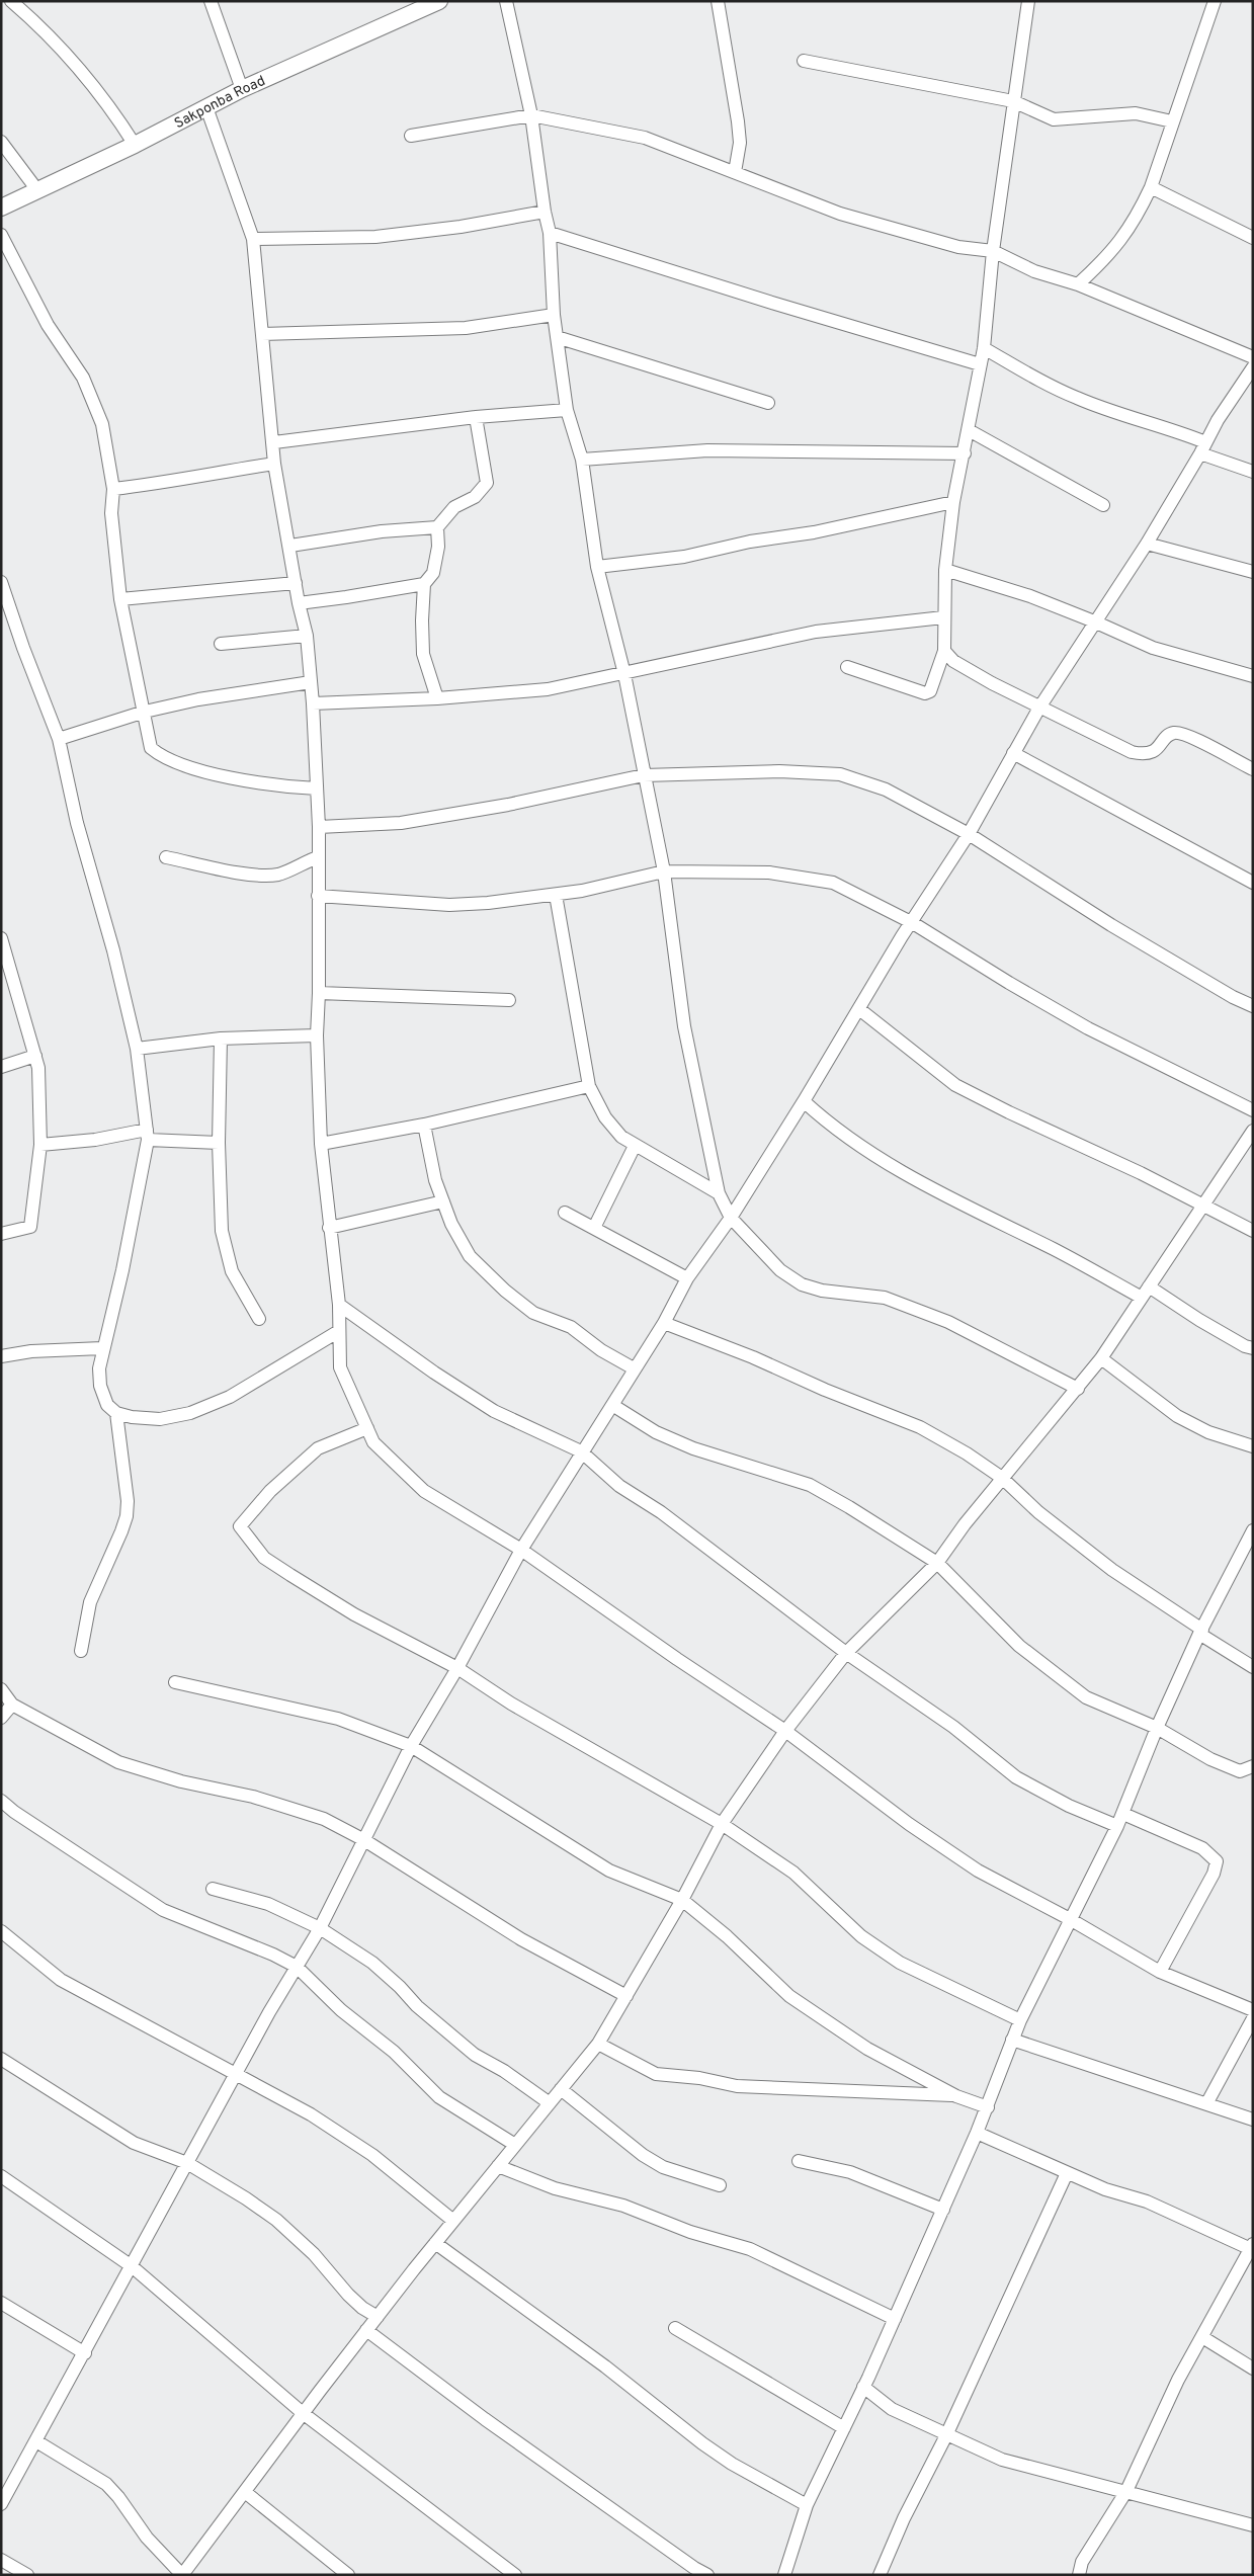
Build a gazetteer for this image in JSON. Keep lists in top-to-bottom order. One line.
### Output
{"streets":{"main road":["Sakponba Road"]}}
